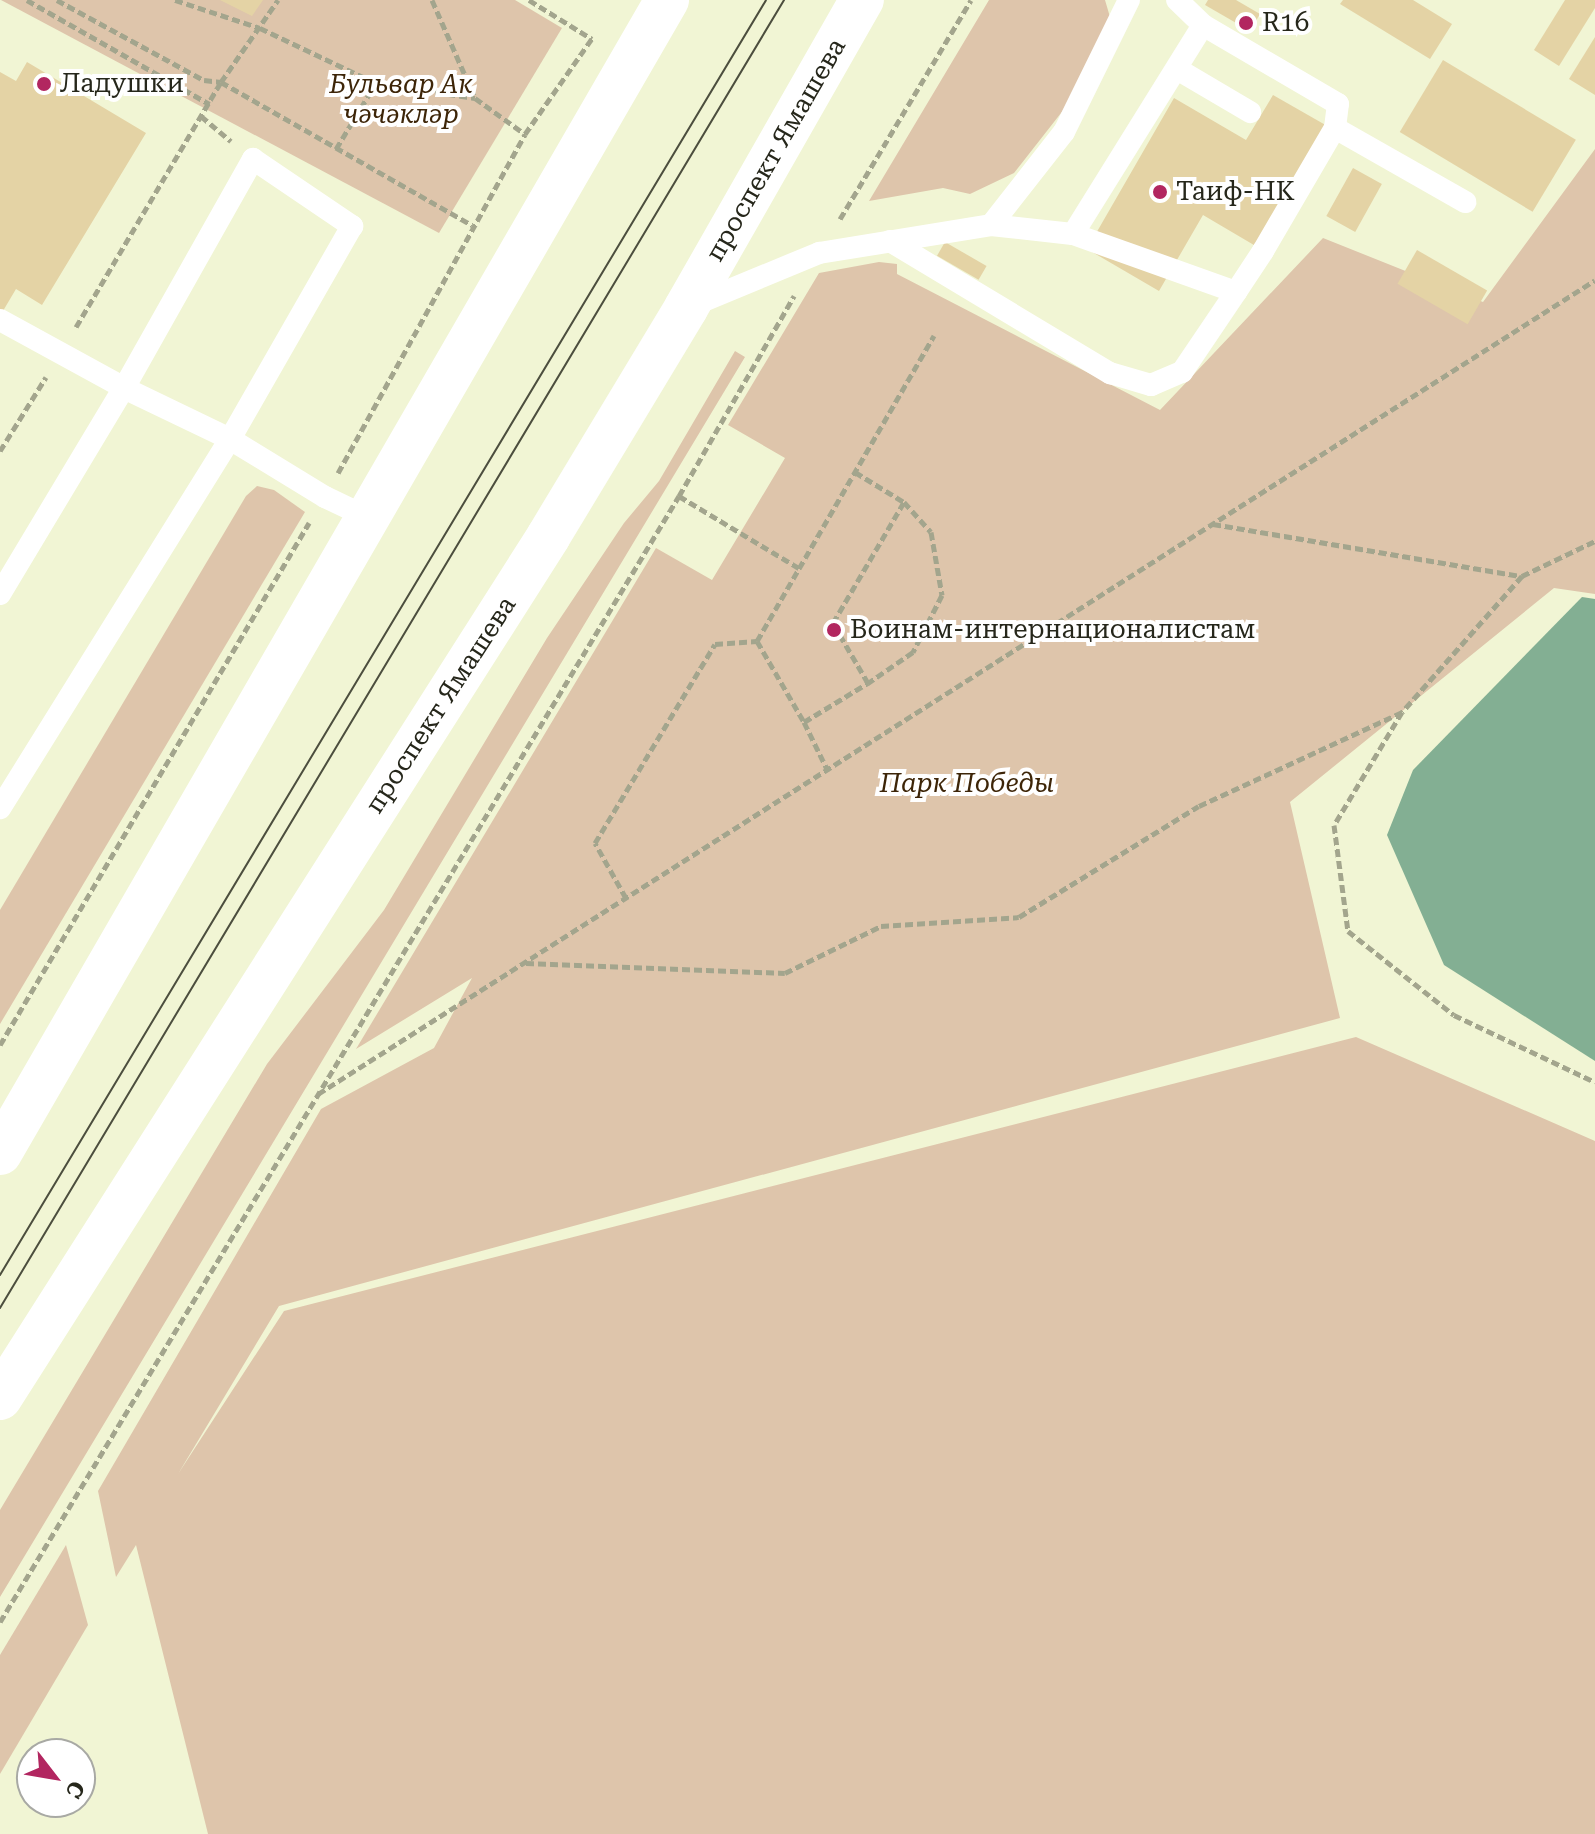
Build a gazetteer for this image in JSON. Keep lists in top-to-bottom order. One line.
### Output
{"streets":{"main road":["проспект Ямашева"]},"parks":["Бульвар Ак чәчәкләр","Парк Победы"],"places":["R16","Ладушки","Таиф-НК","Воинам-интернационалистам"],"north":"bottom right"}
